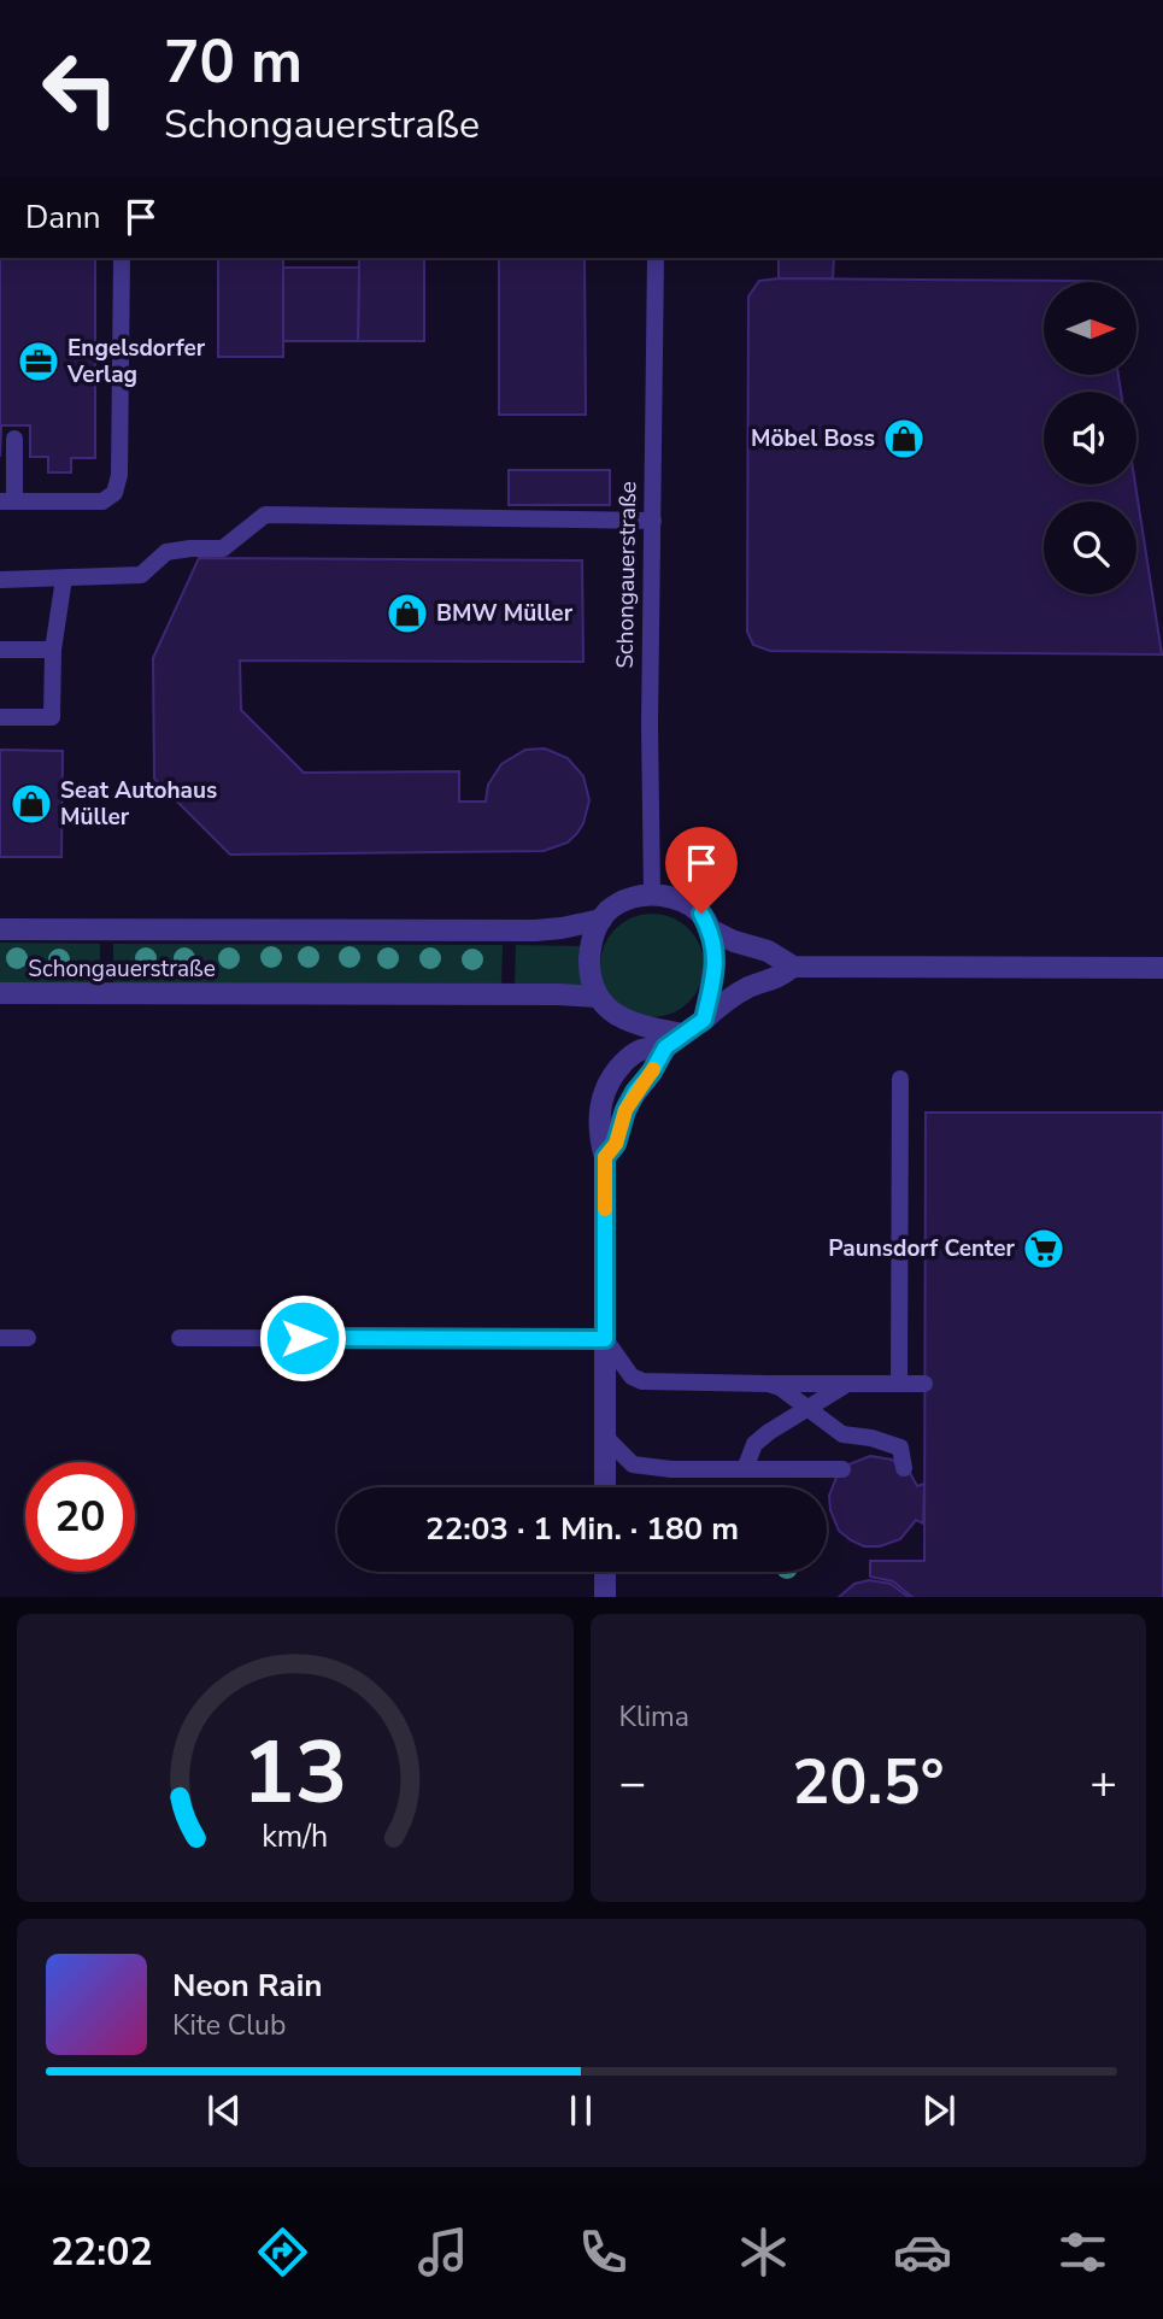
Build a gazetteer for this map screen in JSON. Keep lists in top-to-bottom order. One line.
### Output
{"streets":{"street":["Schongauerstraße"]},"places":{"office":["Engelsdorfer Verlag"],"shop":["Möbel Boss","BMW Müller","Seat Autohaus Müller"],"supermarket":["Paunsdorf Center"]},"north":"right","page":{"turn":["70 m","Schongauerstraße"],"then":"Dann","limit":"20","trip":"22:03 · 1 Min. · 180 m","tile":"Klima","heat":["−","20.5°","+"],"song":["Neon Rain","Kite Club"],"tabs":"22:02","gauge":["13","km/h"]}}
